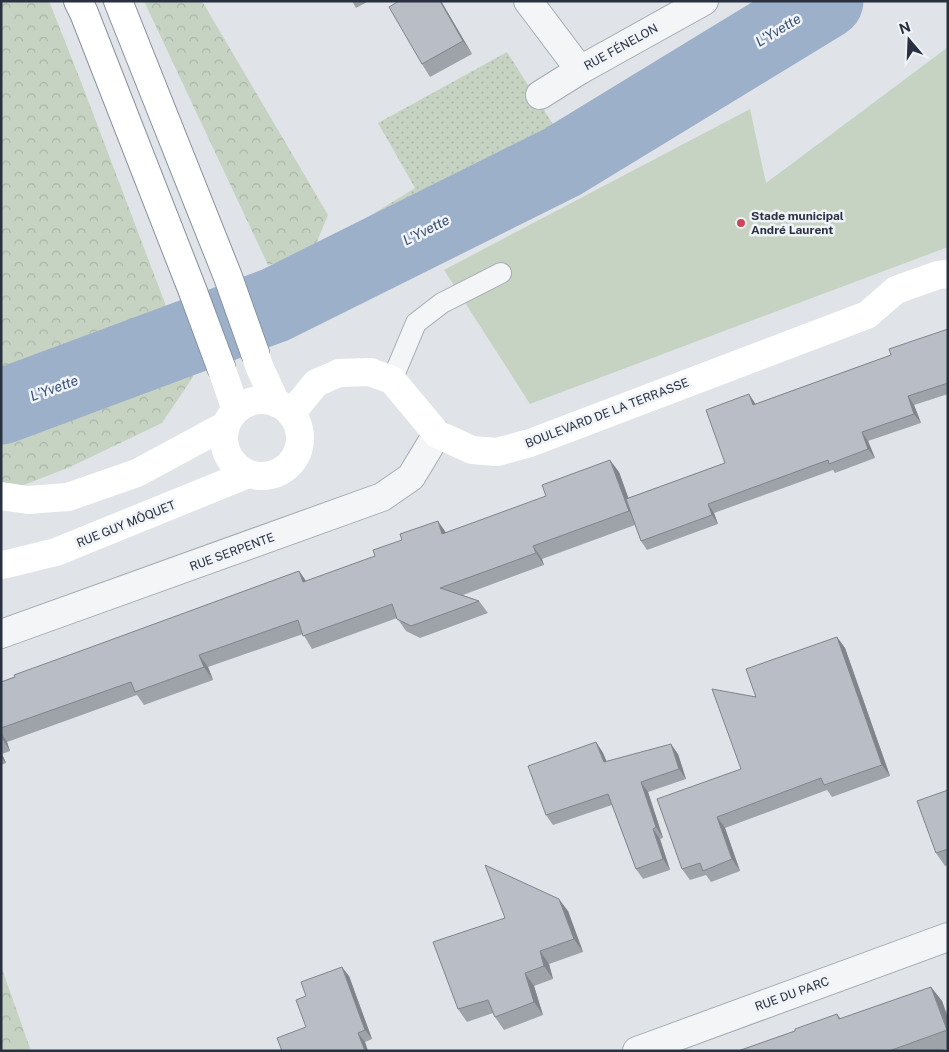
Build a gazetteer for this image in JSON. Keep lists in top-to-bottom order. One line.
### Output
{"streets":{"main road":["BOULEVARD DE LA TERRASSE","RUE GUY MÔQUET"],"street":["RUE FÉNELON","RUE SERPENTE","RUE DU PARC"]},"crossings":[["BOULEVARD DE LA TERRASSE","RUE SERPENTE"]],"water":["L'Yvette"],"places":["Stade municipal André Laurent"],"north":"top"}
